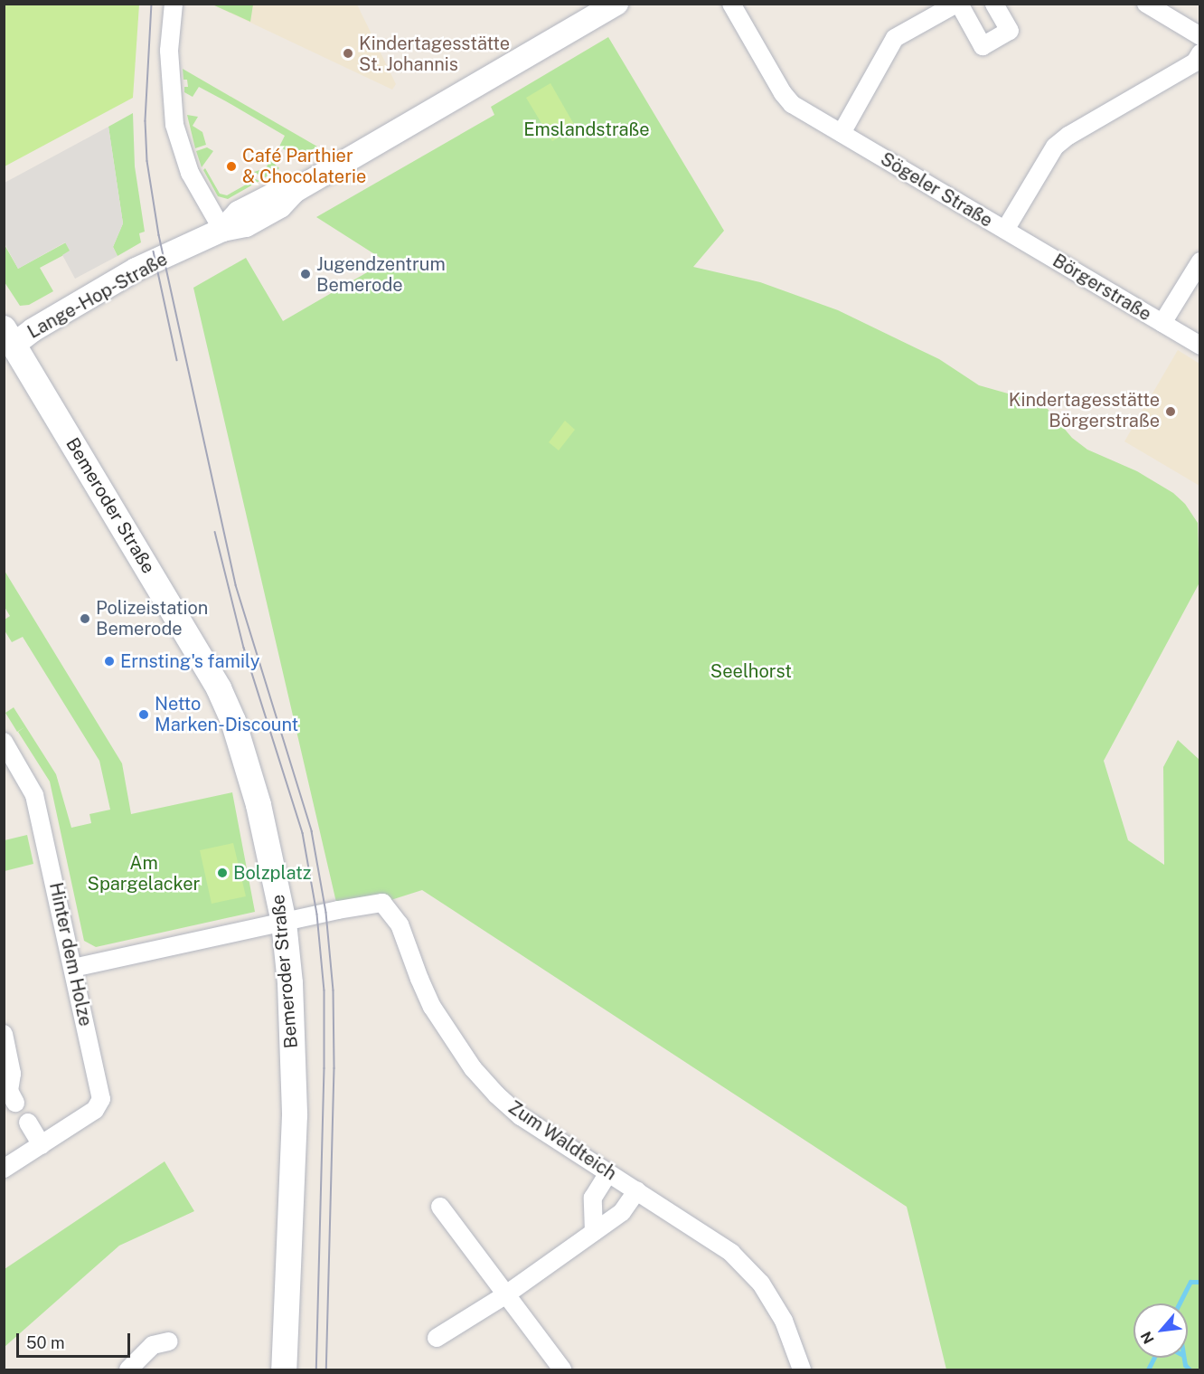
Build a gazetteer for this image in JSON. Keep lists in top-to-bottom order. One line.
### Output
{"streets":{"main road":["Bemeroder Straße"],"street":["Sögeler Straße","Börgerstraße","Lange-Hop-Straße","Hinter dem Holze","Zum Waldteich"]},"crossings":[["Sögeler Straße","Börgerstraße"],["Lange-Hop-Straße","Bemeroder Straße"],["Bemeroder Straße","Zum Waldteich"]],"parks":["Emslandstraße","Seelhorst","Am Spargelacker"],"places":["Kindertagesstätte St. Johannis","Café Parthier & Chocolaterie","Jugendzentrum Bemerode","Kindertagesstätte Börgerstraße","Polizeistation Bemerode","Ernsting's family","Netto Marken-Discount","Bolzplatz"],"scale_bar":"50 m","north":"bottom left"}
